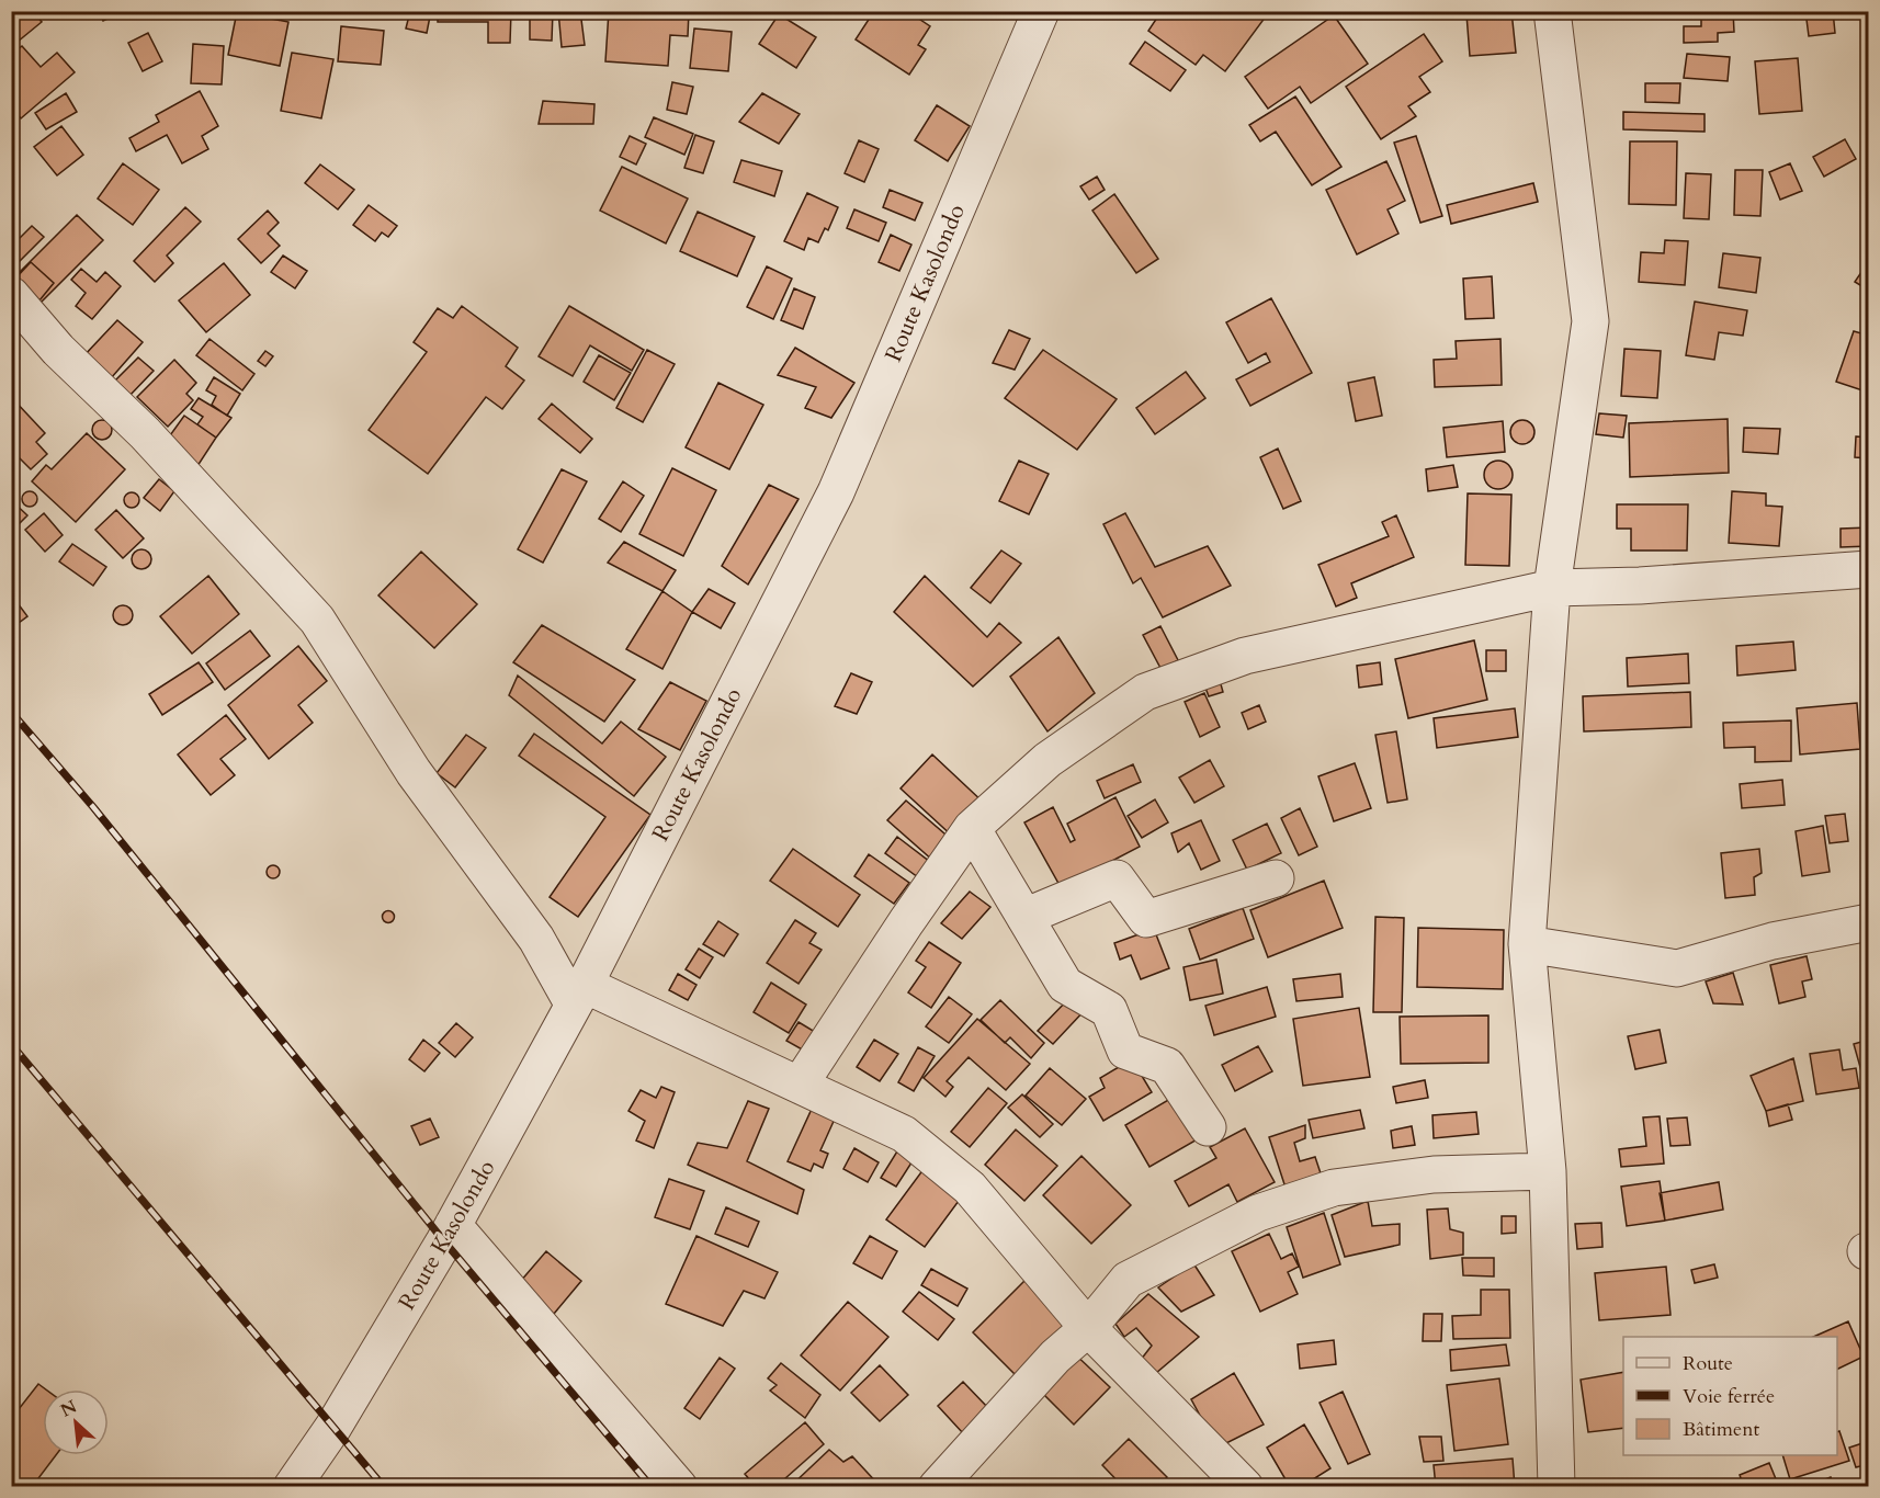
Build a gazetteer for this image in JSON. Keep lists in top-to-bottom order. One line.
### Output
{"streets":{"street":["Route Kasolondo"]},"legend":["Route","Voie ferrée","Bâtiment"],"north":"top left"}
